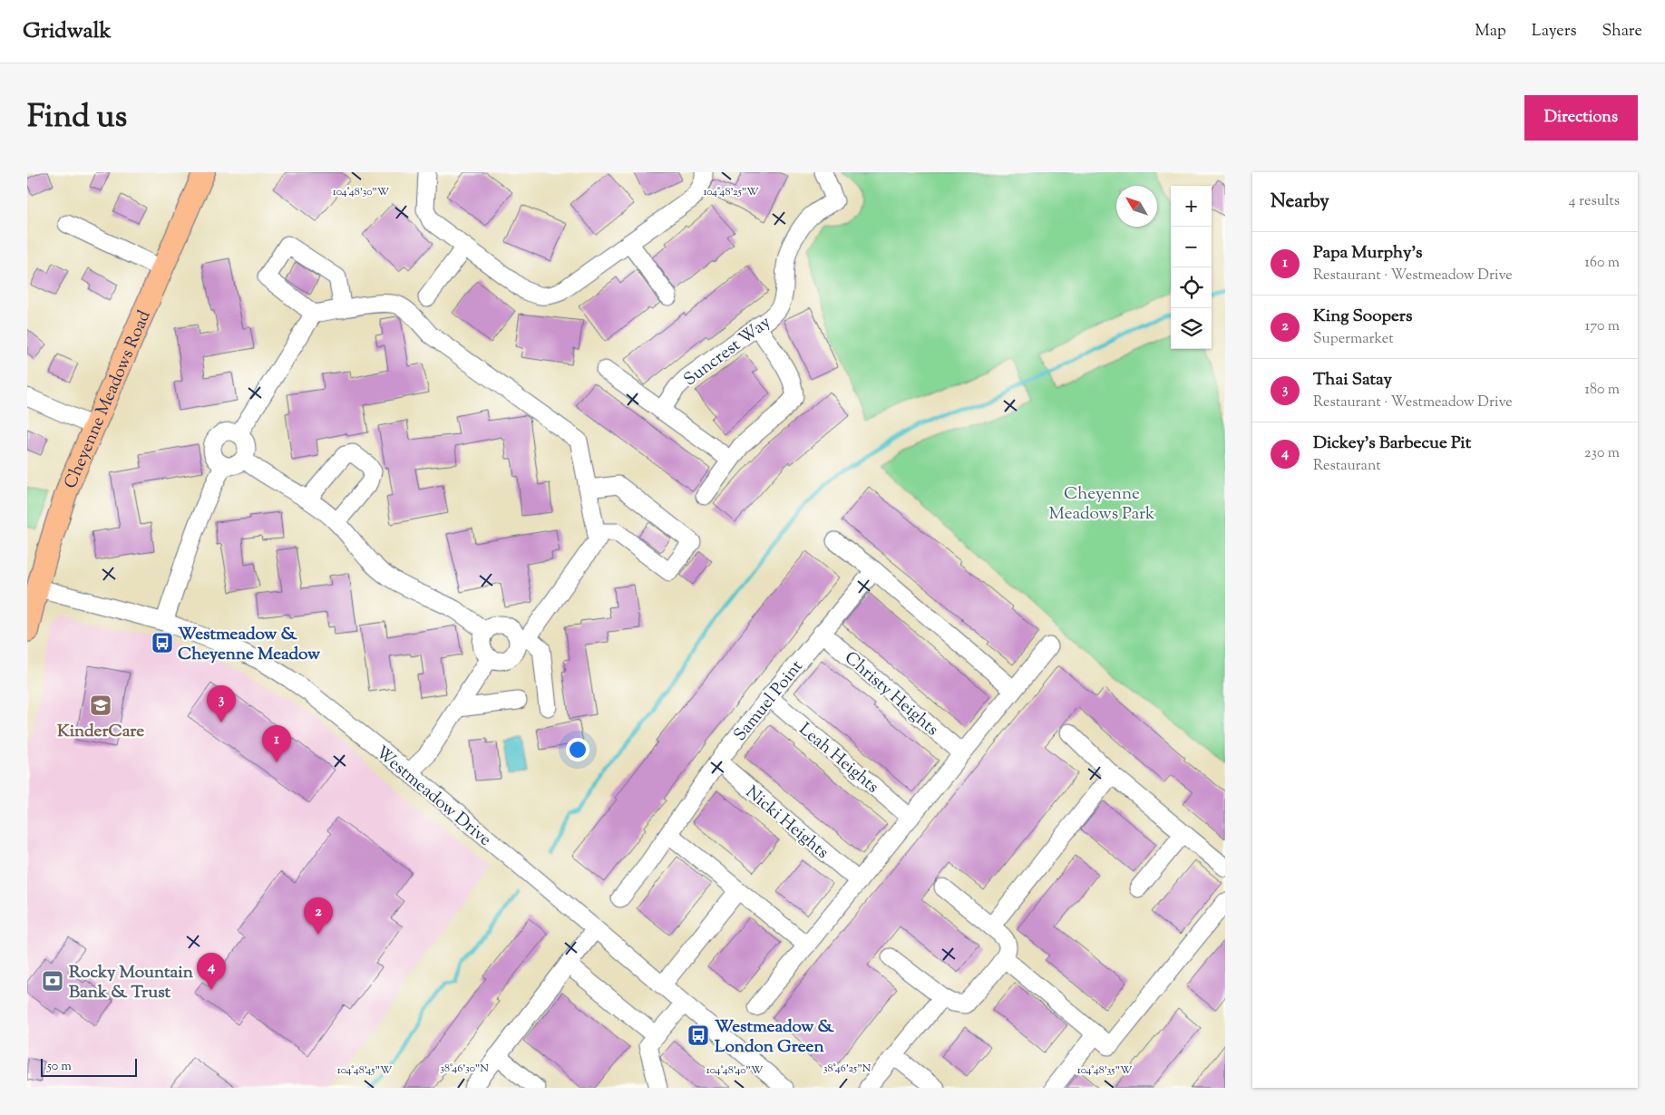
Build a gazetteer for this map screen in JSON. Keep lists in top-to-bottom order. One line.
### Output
{"streets":{"main road":["Cheyenne Meadows Road"],"street":["Suncrest Way","Christy Heights","Samuel Point","Leah Heights","Westmeadow Drive","Nicki Heights"]},"crossings":[["Cheyenne Meadows Road","Westmeadow Drive"],["Christy Heights","Samuel Point"],["Samuel Point","Leah Heights"],["Samuel Point","Nicki Heights"]],"parks":["Cheyenne Meadows Park"],"places":{"bus stop":["Westmeadow & Cheyenne Meadow","Westmeadow & London Green"],"school or university":["KinderCare"],"bank":["Rocky Mountain Bank & Trust"]},"scale_bar":"50 m","north":"top left","page":{"header":"Gridwalk","nav":["Map","Layers","Share"],"title":"Find us","buttons":"Directions","heading":["Nearby","4 results"],"map_buttons":["+","−"],"list":[{"mark":"1","name":"Papa Murphy's","note":"Restaurant · Westmeadow Drive","value":"160 m"},{"mark":"2","name":"King Soopers","note":"Supermarket","value":"170 m"},{"mark":"3","name":"Thai Satay","note":"Restaurant · Westmeadow Drive","value":"180 m"},{"mark":"4","name":"Dickey's Barbecue Pit","note":"Restaurant","value":"230 m"}],"pins":["3","1","2","4"],"scale":"50 m"},"coordinates":["104°48'30\"W","104°48'25\"W","38°46'30\"N","38°46'25\"N","104°48'45\"W","104°48'40\"W","104°48'35\"W"]}
